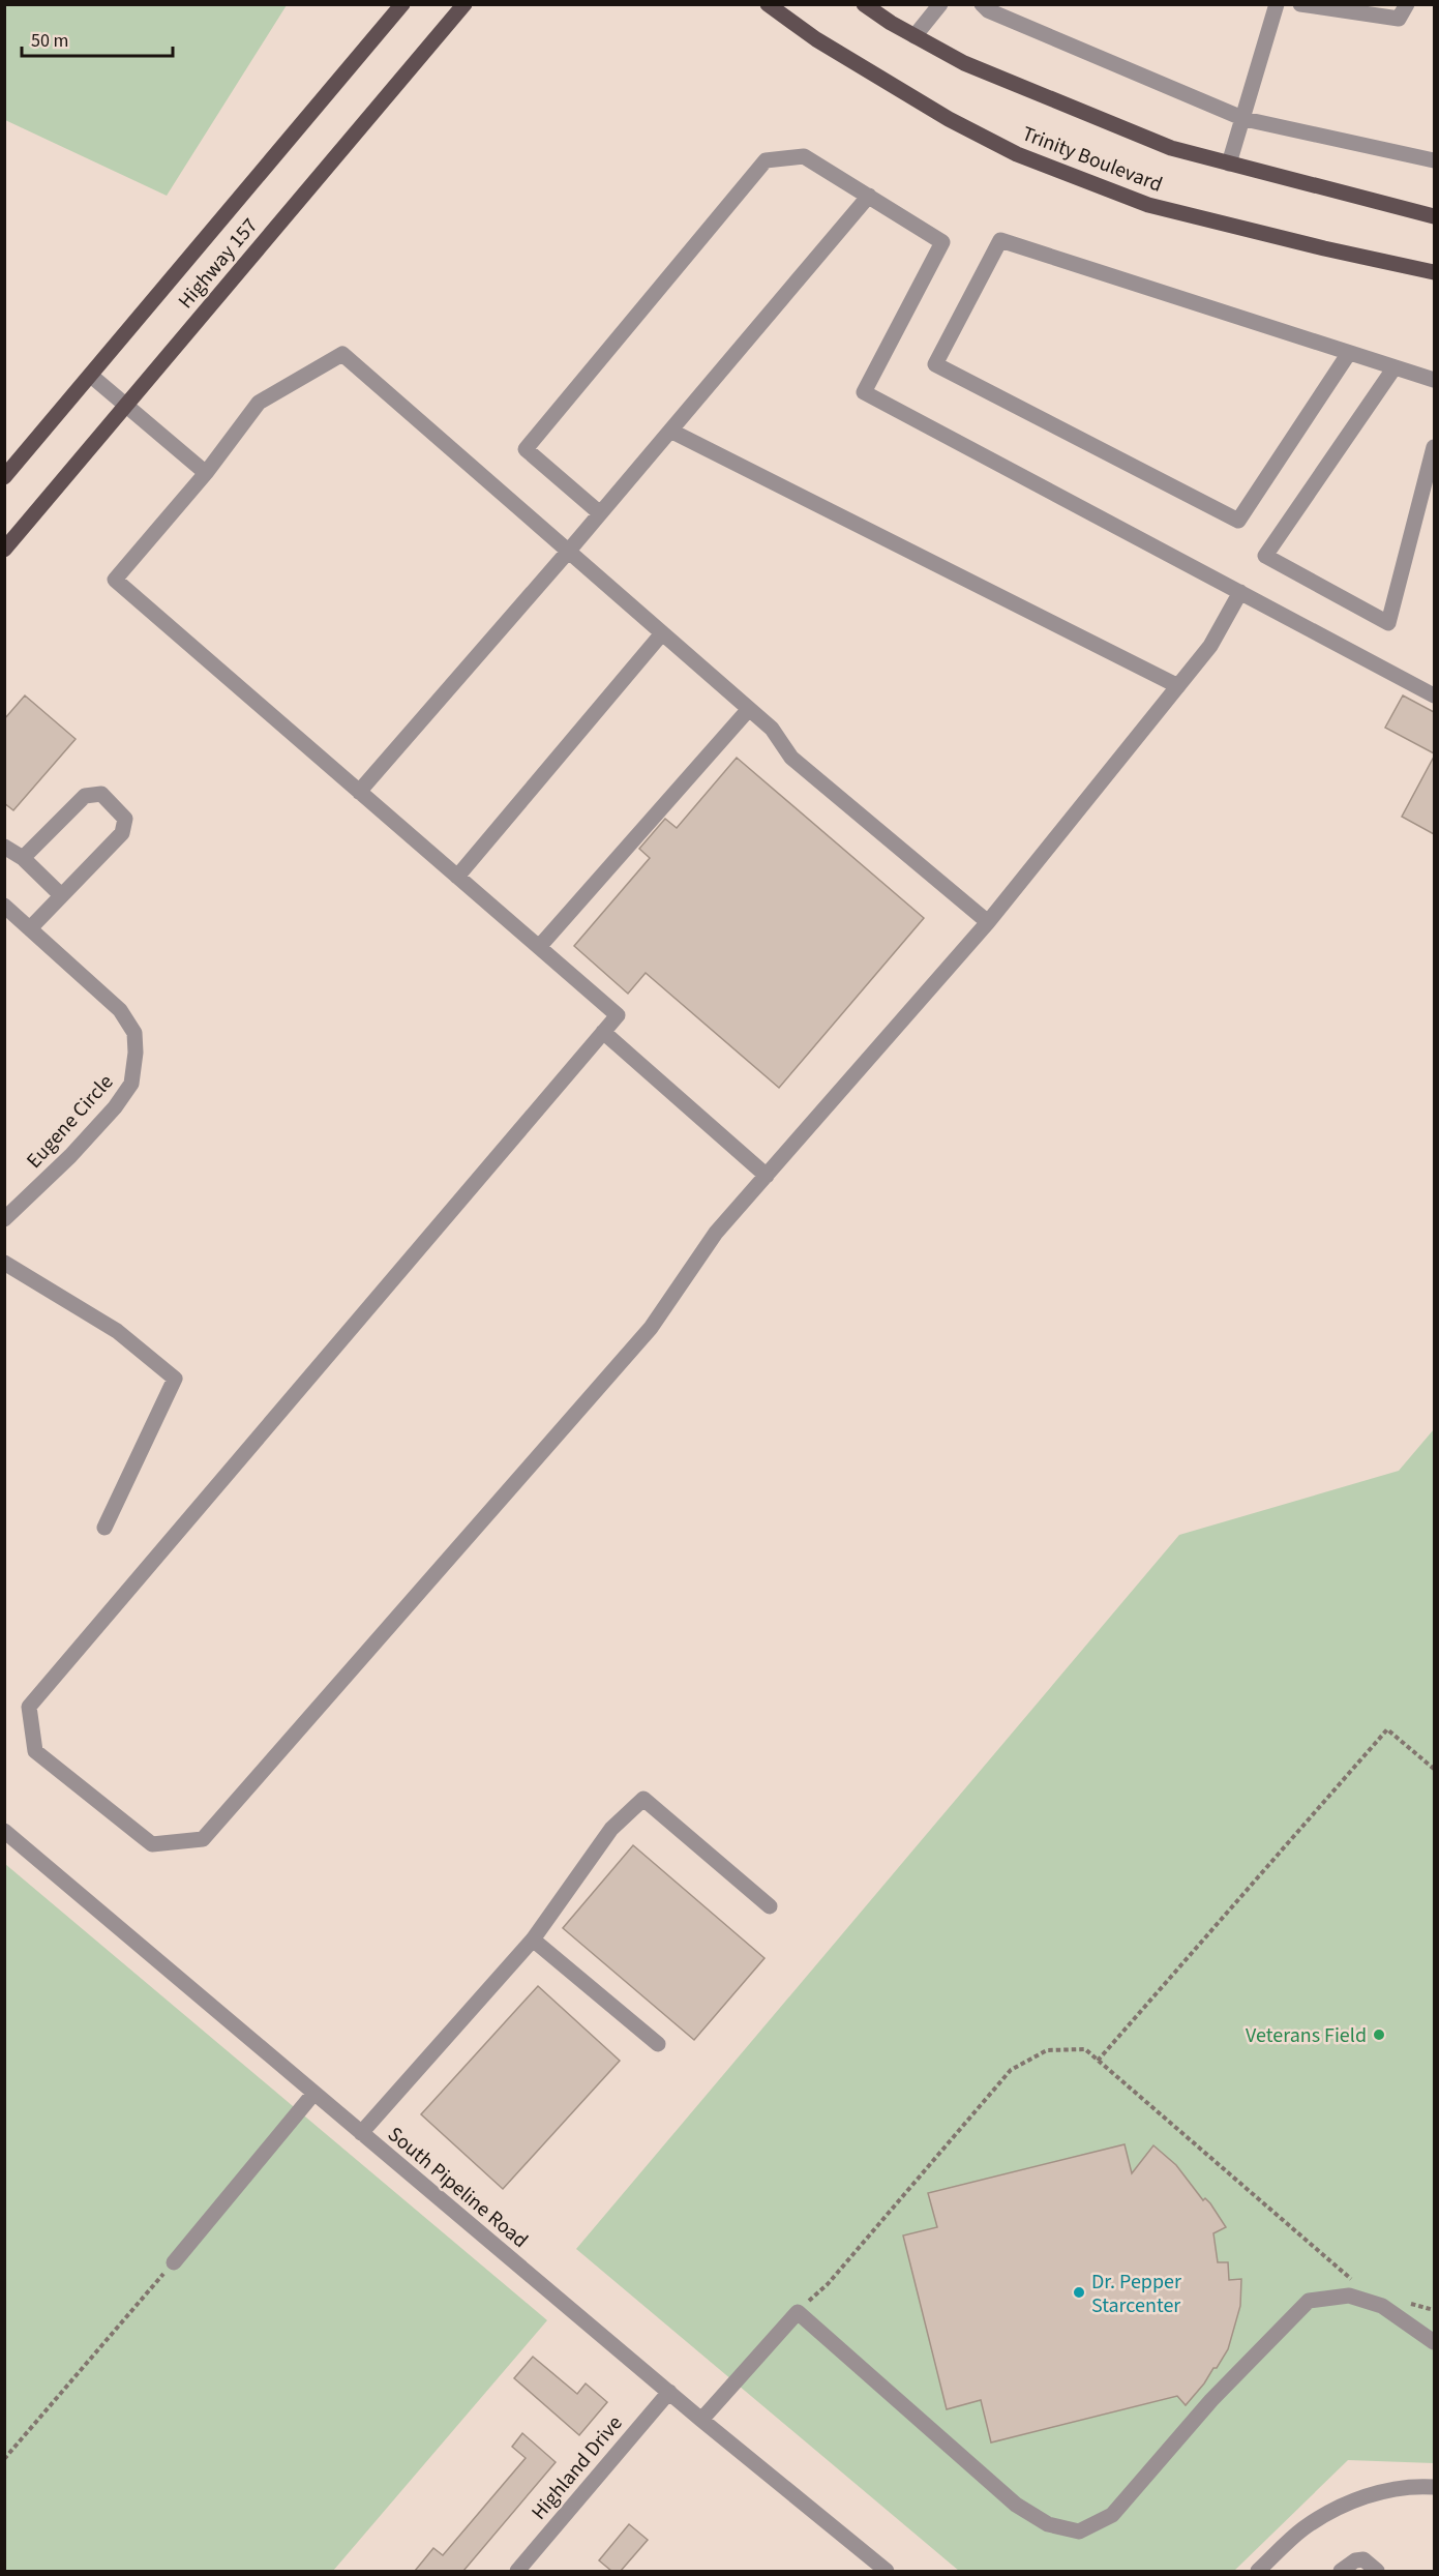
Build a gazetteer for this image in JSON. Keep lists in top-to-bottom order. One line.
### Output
{"streets":{"main road":["Trinity Boulevard","Highway 157"],"street":["Eugene Circle","South Pipeline Road","Highland Drive"]},"crossings":[["South Pipeline Road","Highland Drive"]],"places":["Veterans Field","Dr. Pepper Starcenter"],"scale_bar":"50 m"}
